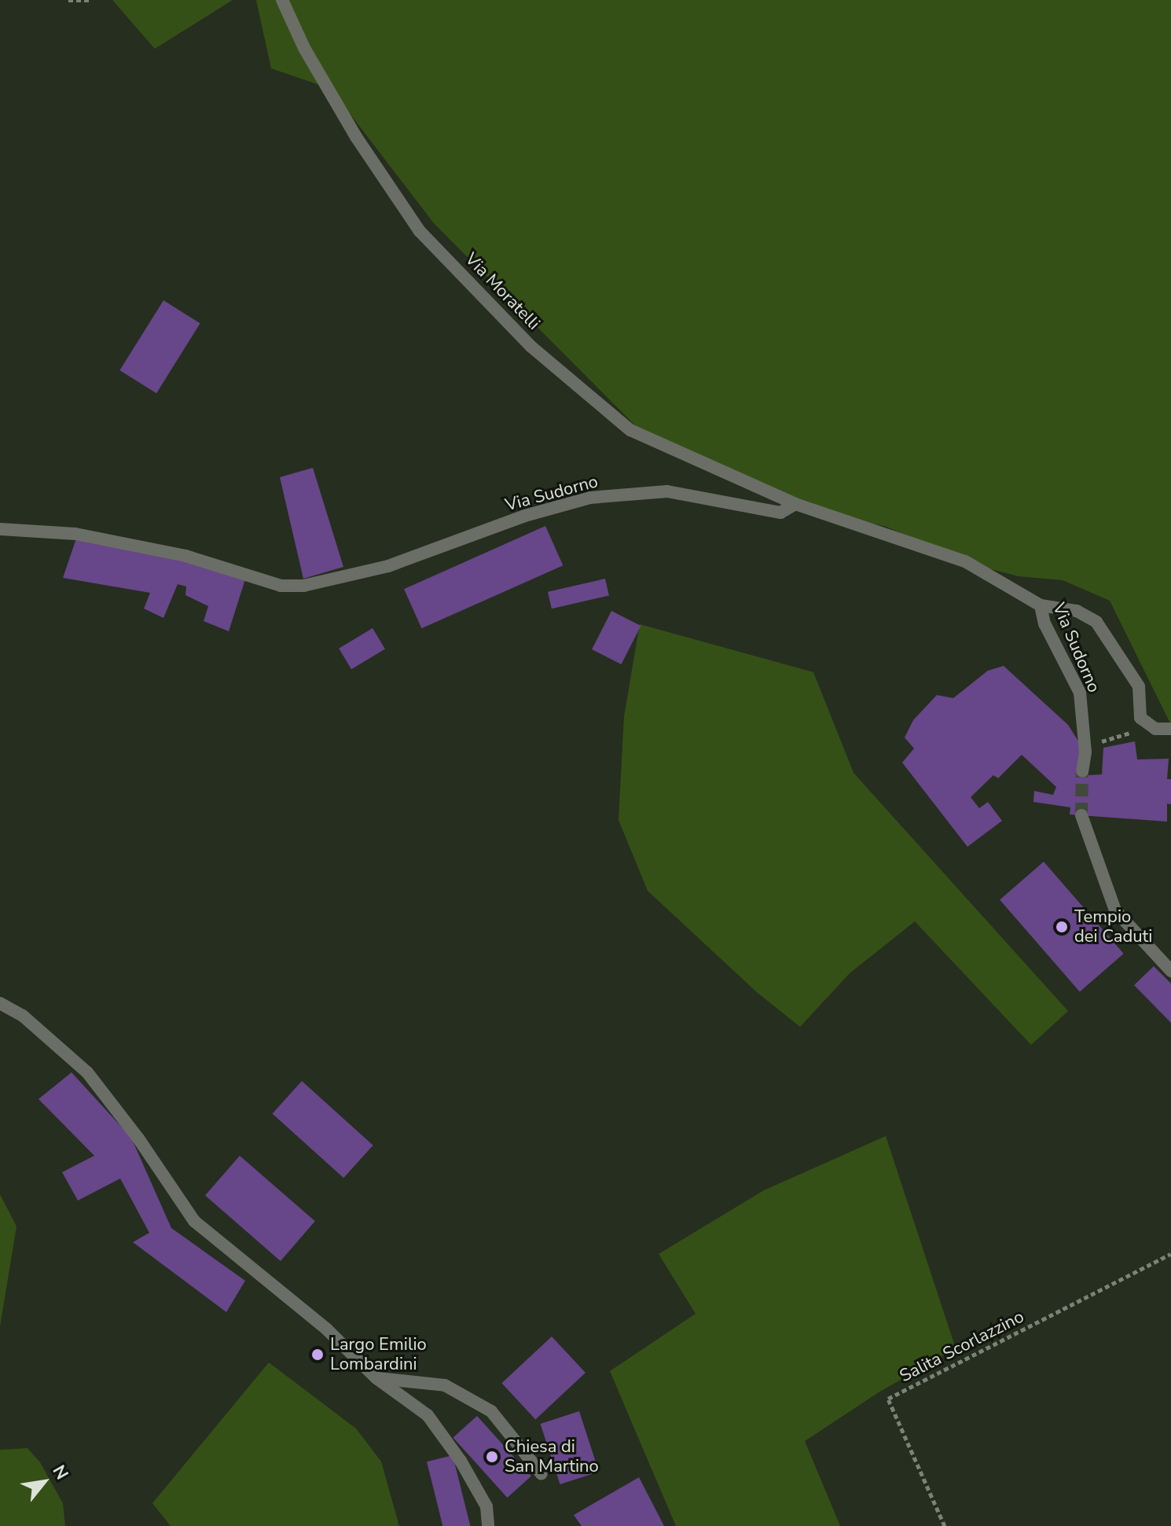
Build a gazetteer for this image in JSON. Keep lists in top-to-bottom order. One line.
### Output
{"streets":{"street":["Via Moratelli","Via Sudorno"],"path":["Salita Scorlazzino"]},"crossings":[["Via Moratelli","Via Sudorno"]],"places":["Tempio dei Caduti","Largo Emilio Lombardini","Chiesa di San Martino"],"north":"top right"}
